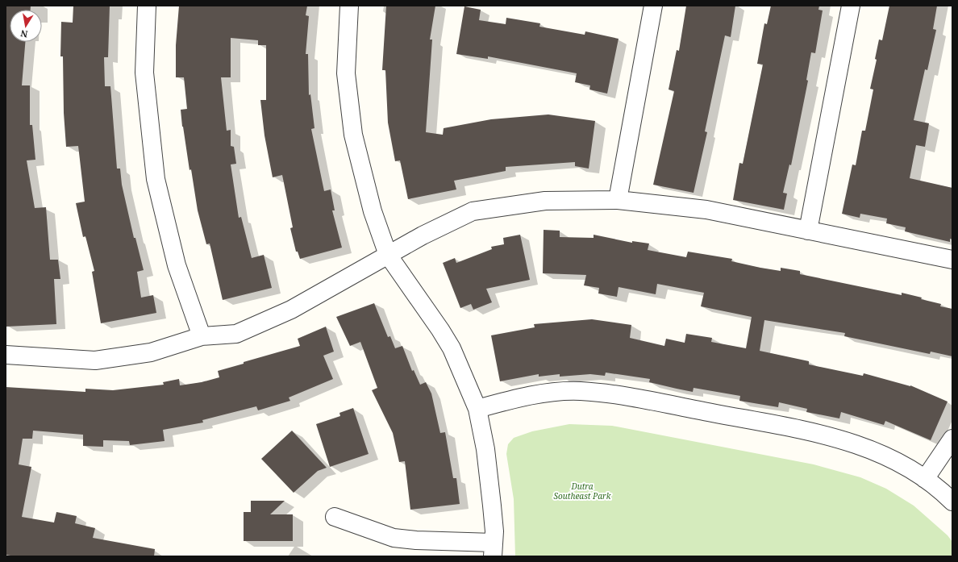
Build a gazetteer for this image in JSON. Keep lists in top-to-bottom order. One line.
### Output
{"parks":["Dutra Southeast Park"],"north":"bottom"}
